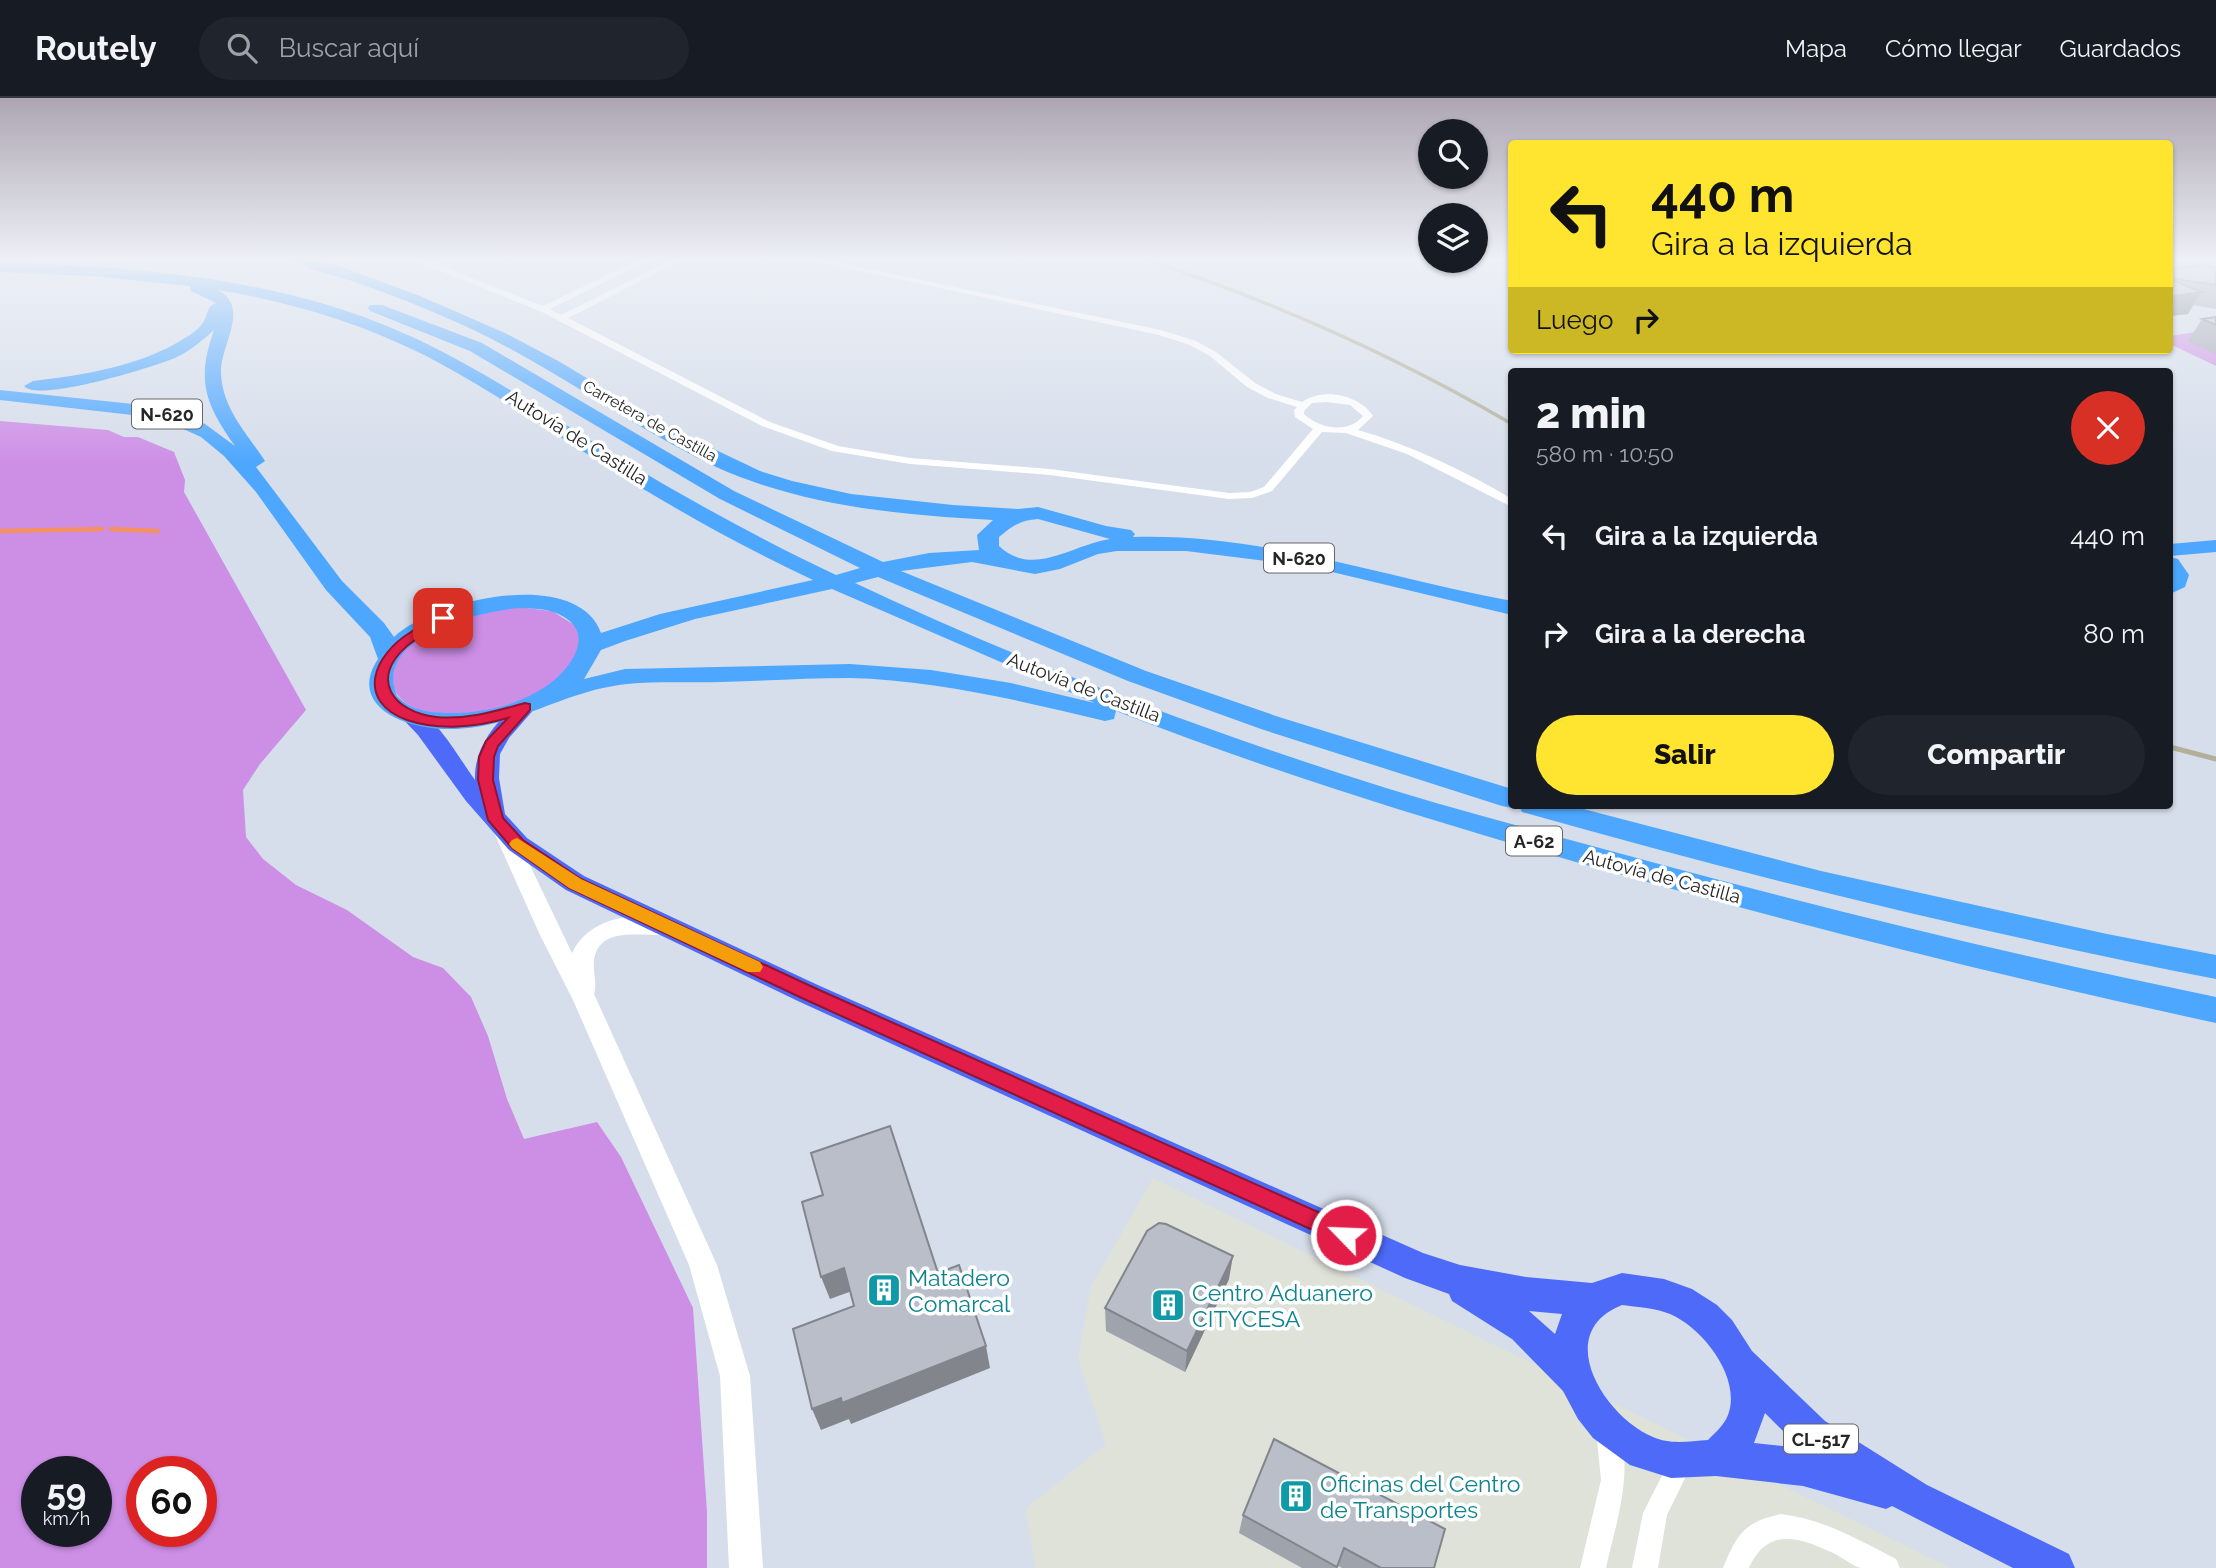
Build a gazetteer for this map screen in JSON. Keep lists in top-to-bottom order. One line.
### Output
{"streets":{"highway":["N-620","Carretera de Castilla","Autovía de Castilla","A-62"],"main road":["CL-517"]},"crossings":[["N-620","Carretera de Castilla"]],"places":{"building":["Matadero Comarcal","Centro Aduanero CITYCESA","Oficinas del Centro de Transportes"]},"page":{"header":"Routely","search":"Buscar aquí","nav":["Mapa","Cómo llegar","Guardados"],"turn":["440 m","Gira a la izquierda"],"then":"Luego","heading":["2 min","580 m · 10:50"],"list":[{"name":"Gira a la izquierda","value":"440 m"},{"name":"Gira a la derecha","value":"80 m"}],"buttons":["Salir","Compartir"],"speed":"59 km/h","limit":"60"}}
